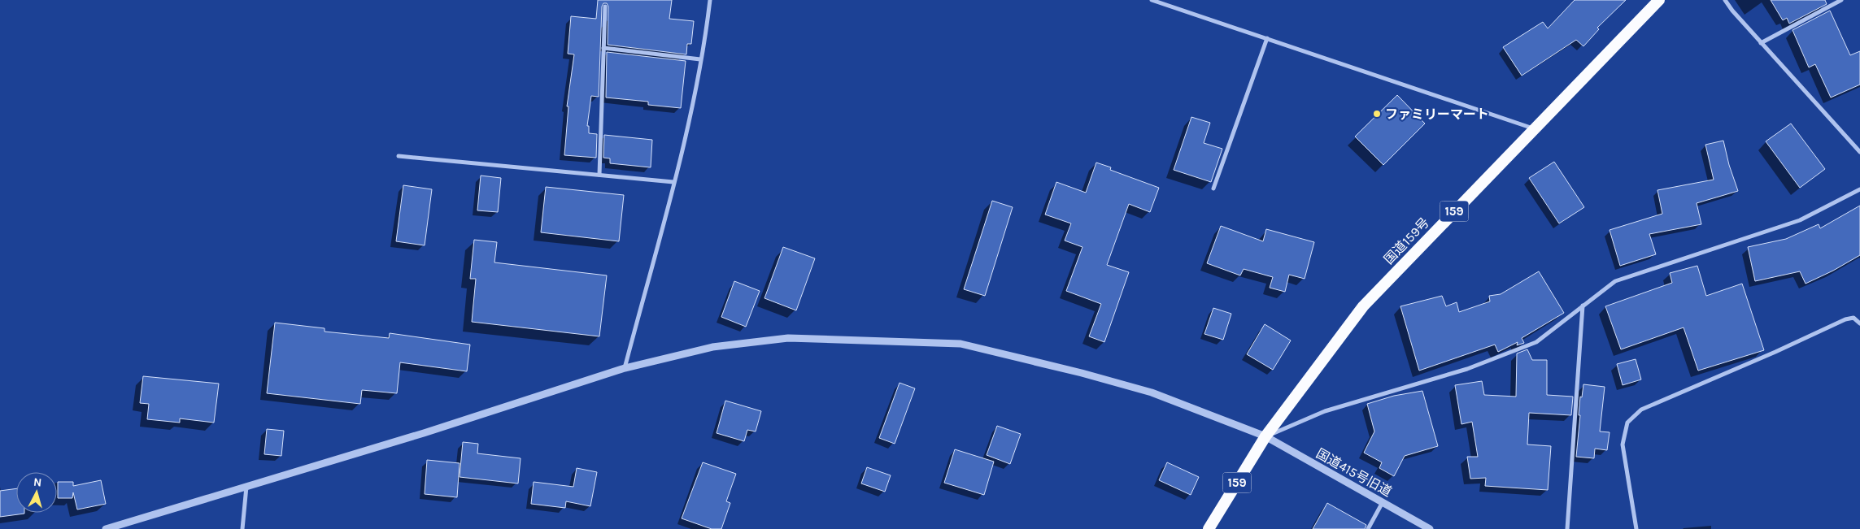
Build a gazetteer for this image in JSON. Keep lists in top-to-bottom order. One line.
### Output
{"streets":{"highway":["159","国道159号"],"street":["国道415号旧道"]},"crossings":[["国道159号","国道415号旧道"]],"places":["ファミリーマート"],"north":"top"}
